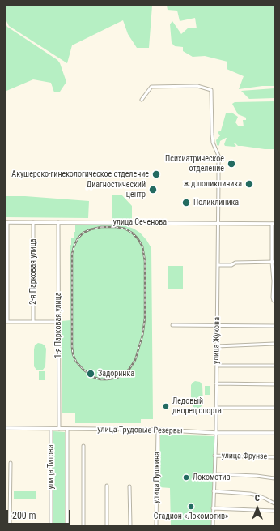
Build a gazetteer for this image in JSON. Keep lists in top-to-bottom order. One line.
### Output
{"streets":{"main road":["улица Сеченова","улица Трудовые Резервы"],"street":["2-я Парковая улица","1-я Парковая улица","улица Жукова","улица Фрунзе","улица Титова","улица Пушкина"]},"crossings":[["улица Сеченова","2-я Парковая улица"],["улица Сеченова","1-я Парковая улица"],["улица Сеченова","улица Жукова"],["1-я Парковая улица","улица Трудовые Резервы"],["улица Жукова","улица Трудовые Резервы"],["улица Жукова","улица Фрунзе"],["улица Трудовые Резервы","улица Титова"],["улица Трудовые Резервы","улица Пушкина"]],"places":["Психиатрическое отделение","Акушерско-гинекологическое отделение","ж.д.поликлиника","Диагностический центр","Поликлиника","Задоринка","Ледовый дворец спорта","Локомотив","Стадион «Локомотив»"],"scale_bar":"200 m","north":"top"}
